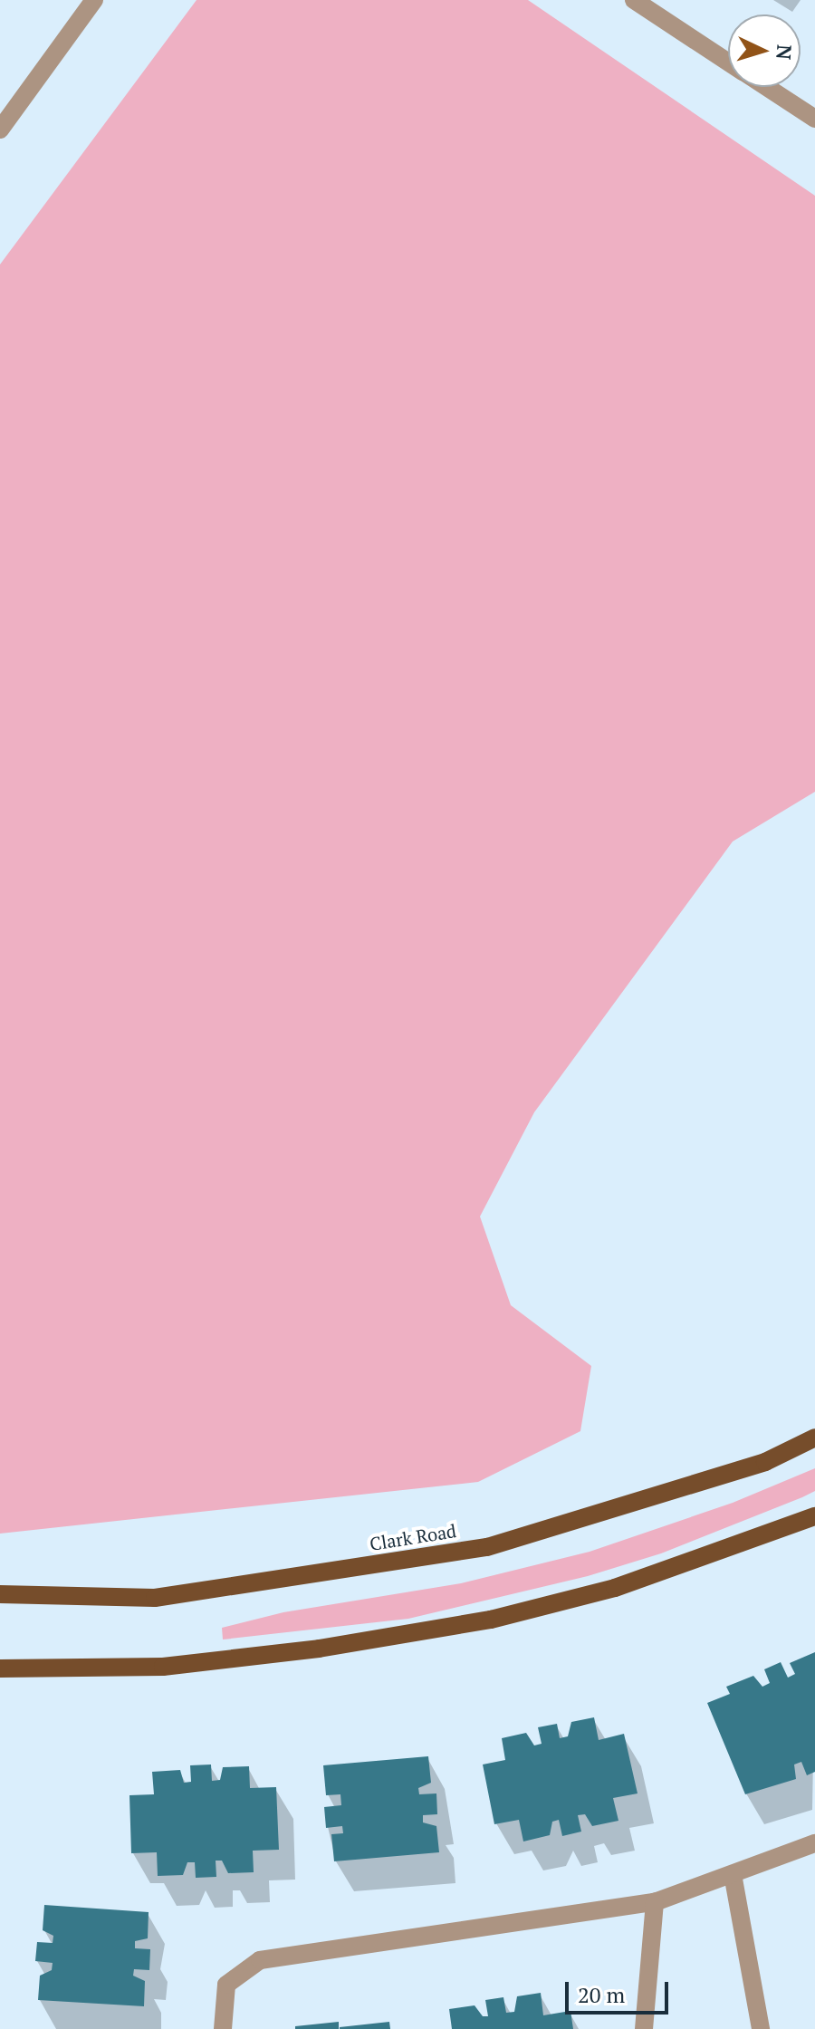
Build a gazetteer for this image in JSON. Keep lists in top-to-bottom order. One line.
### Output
{"streets":{"main road":["Clark Road"]},"scale_bar":"20 m","north":"right"}
